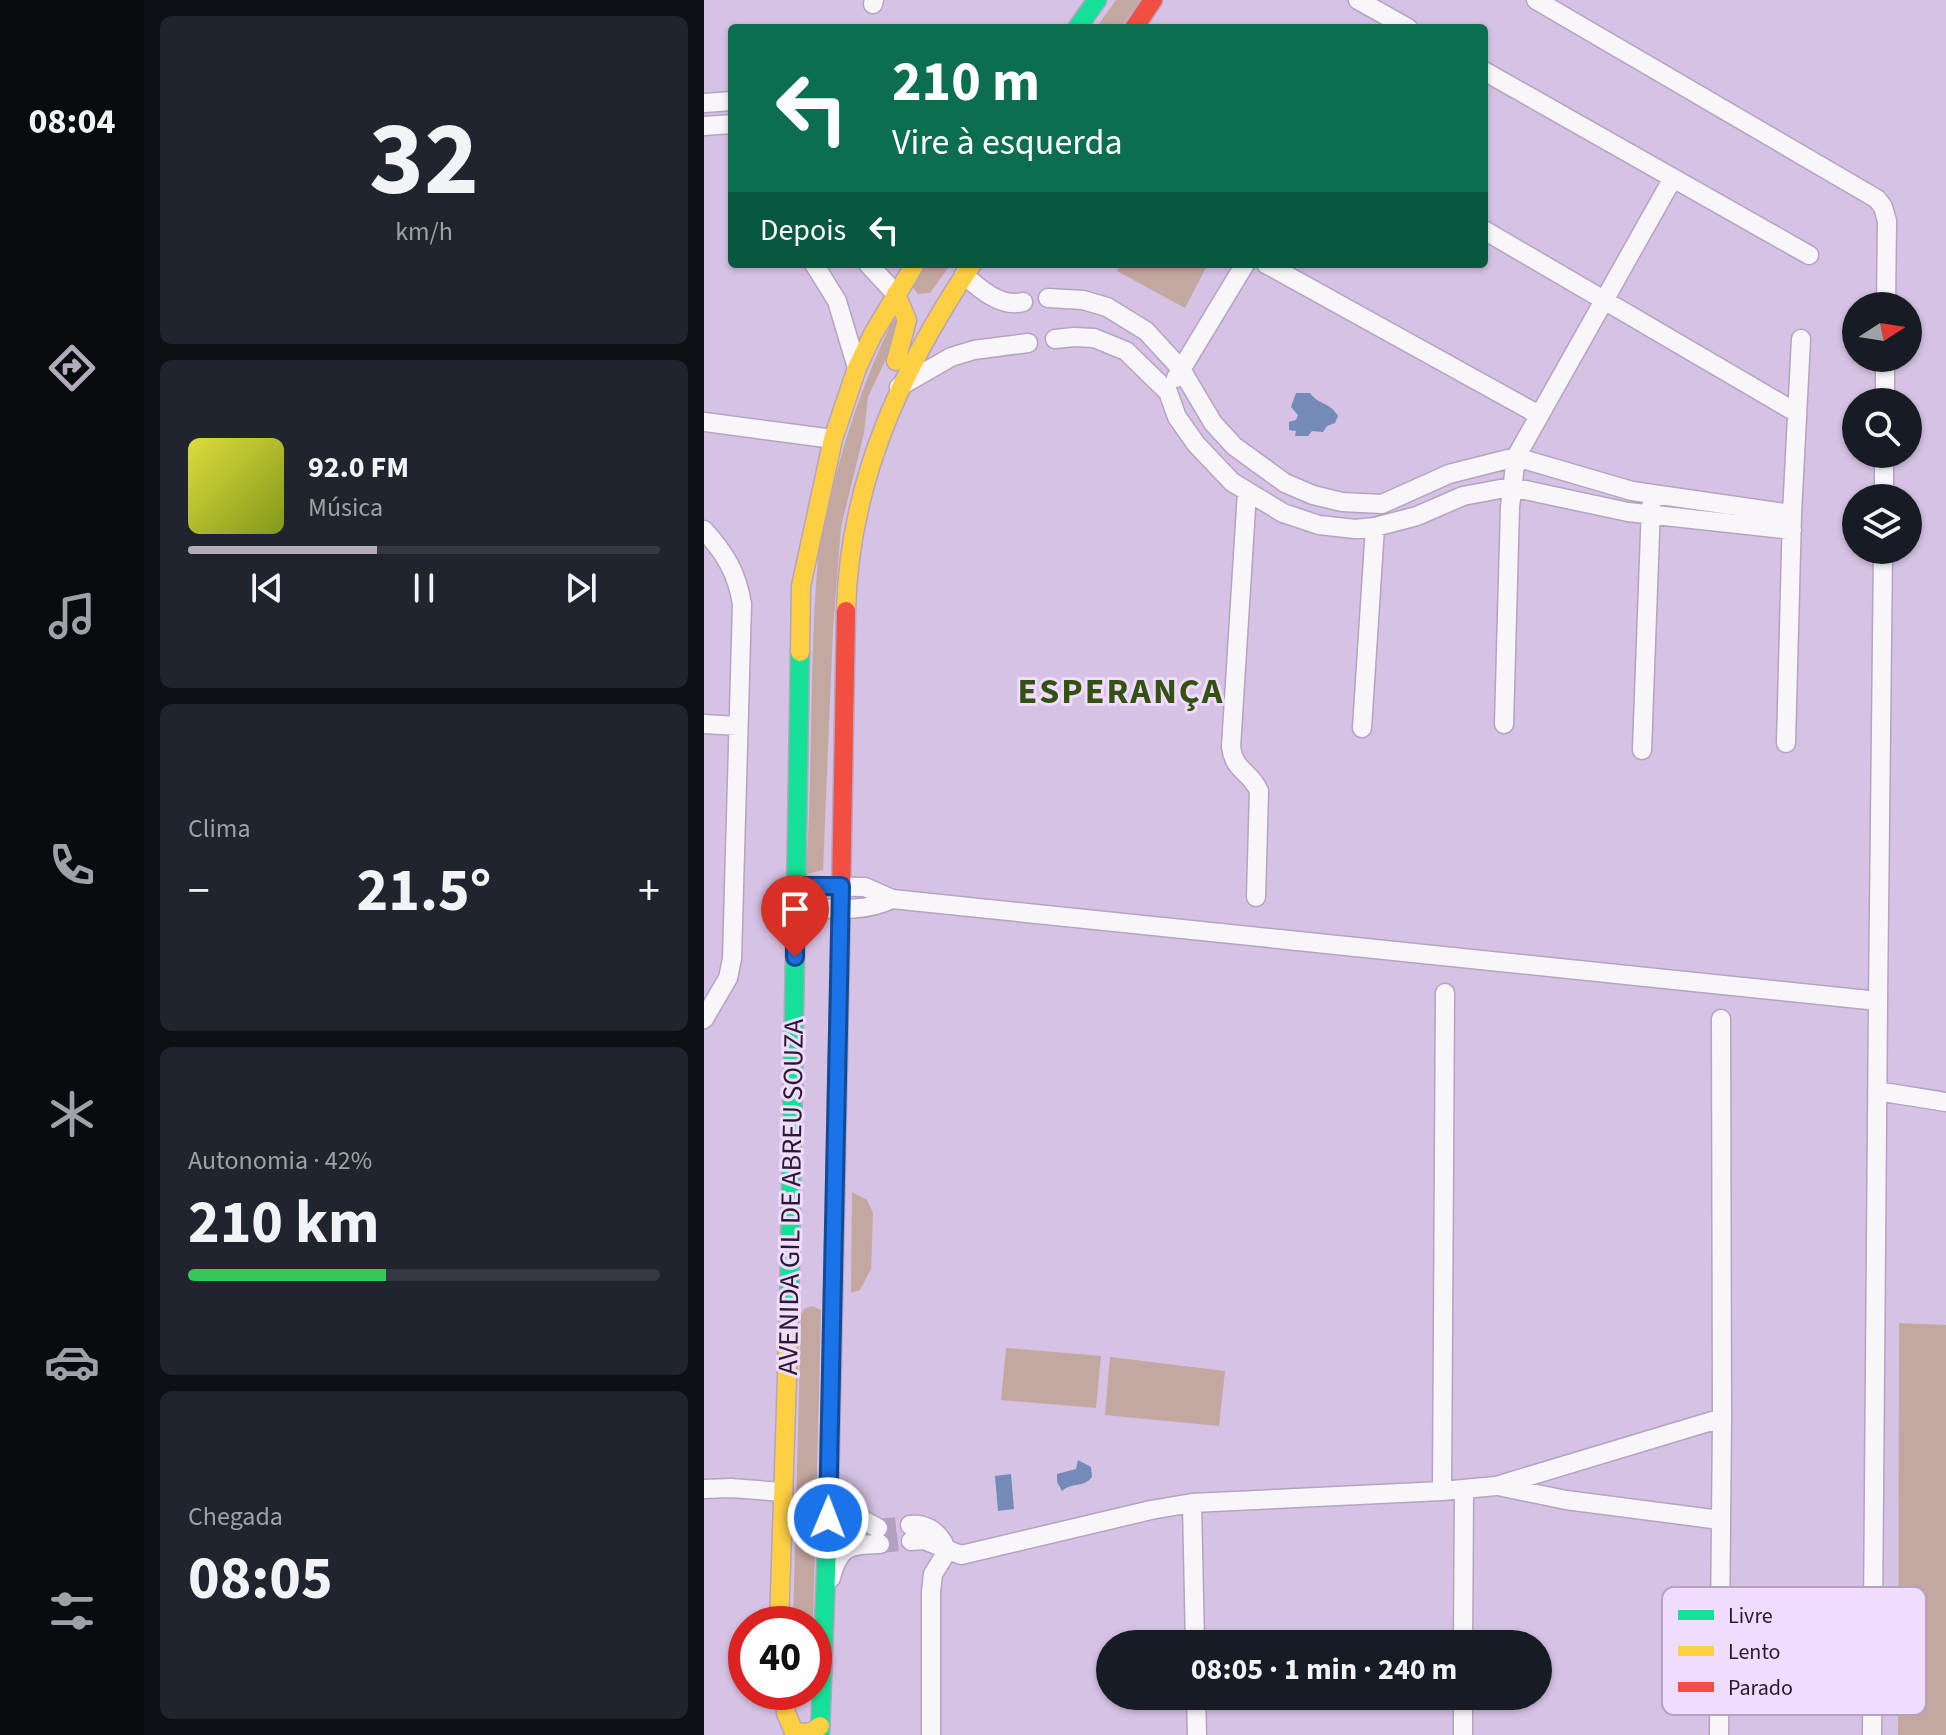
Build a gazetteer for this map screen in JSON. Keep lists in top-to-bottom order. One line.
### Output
{"streets":{"street":["AVENIDA GIL DE ABREU SOUZA"]},"districts":["ESPERANÇA"],"legend":["Livre","Lento","Parado"],"north":"right","page":{"tabs":"08:04","tile":[["32","km/h"],"Clima",["Autonomia · 42%","210 km"],["Chegada","08:05"]],"turn":["210 m","Vire à esquerda"],"then":"Depois","song":["92.0 FM","Música"],"heat":["−","21.5°","+"],"limit":"40","trip":"08:05 · 1 min · 240 m"}}
